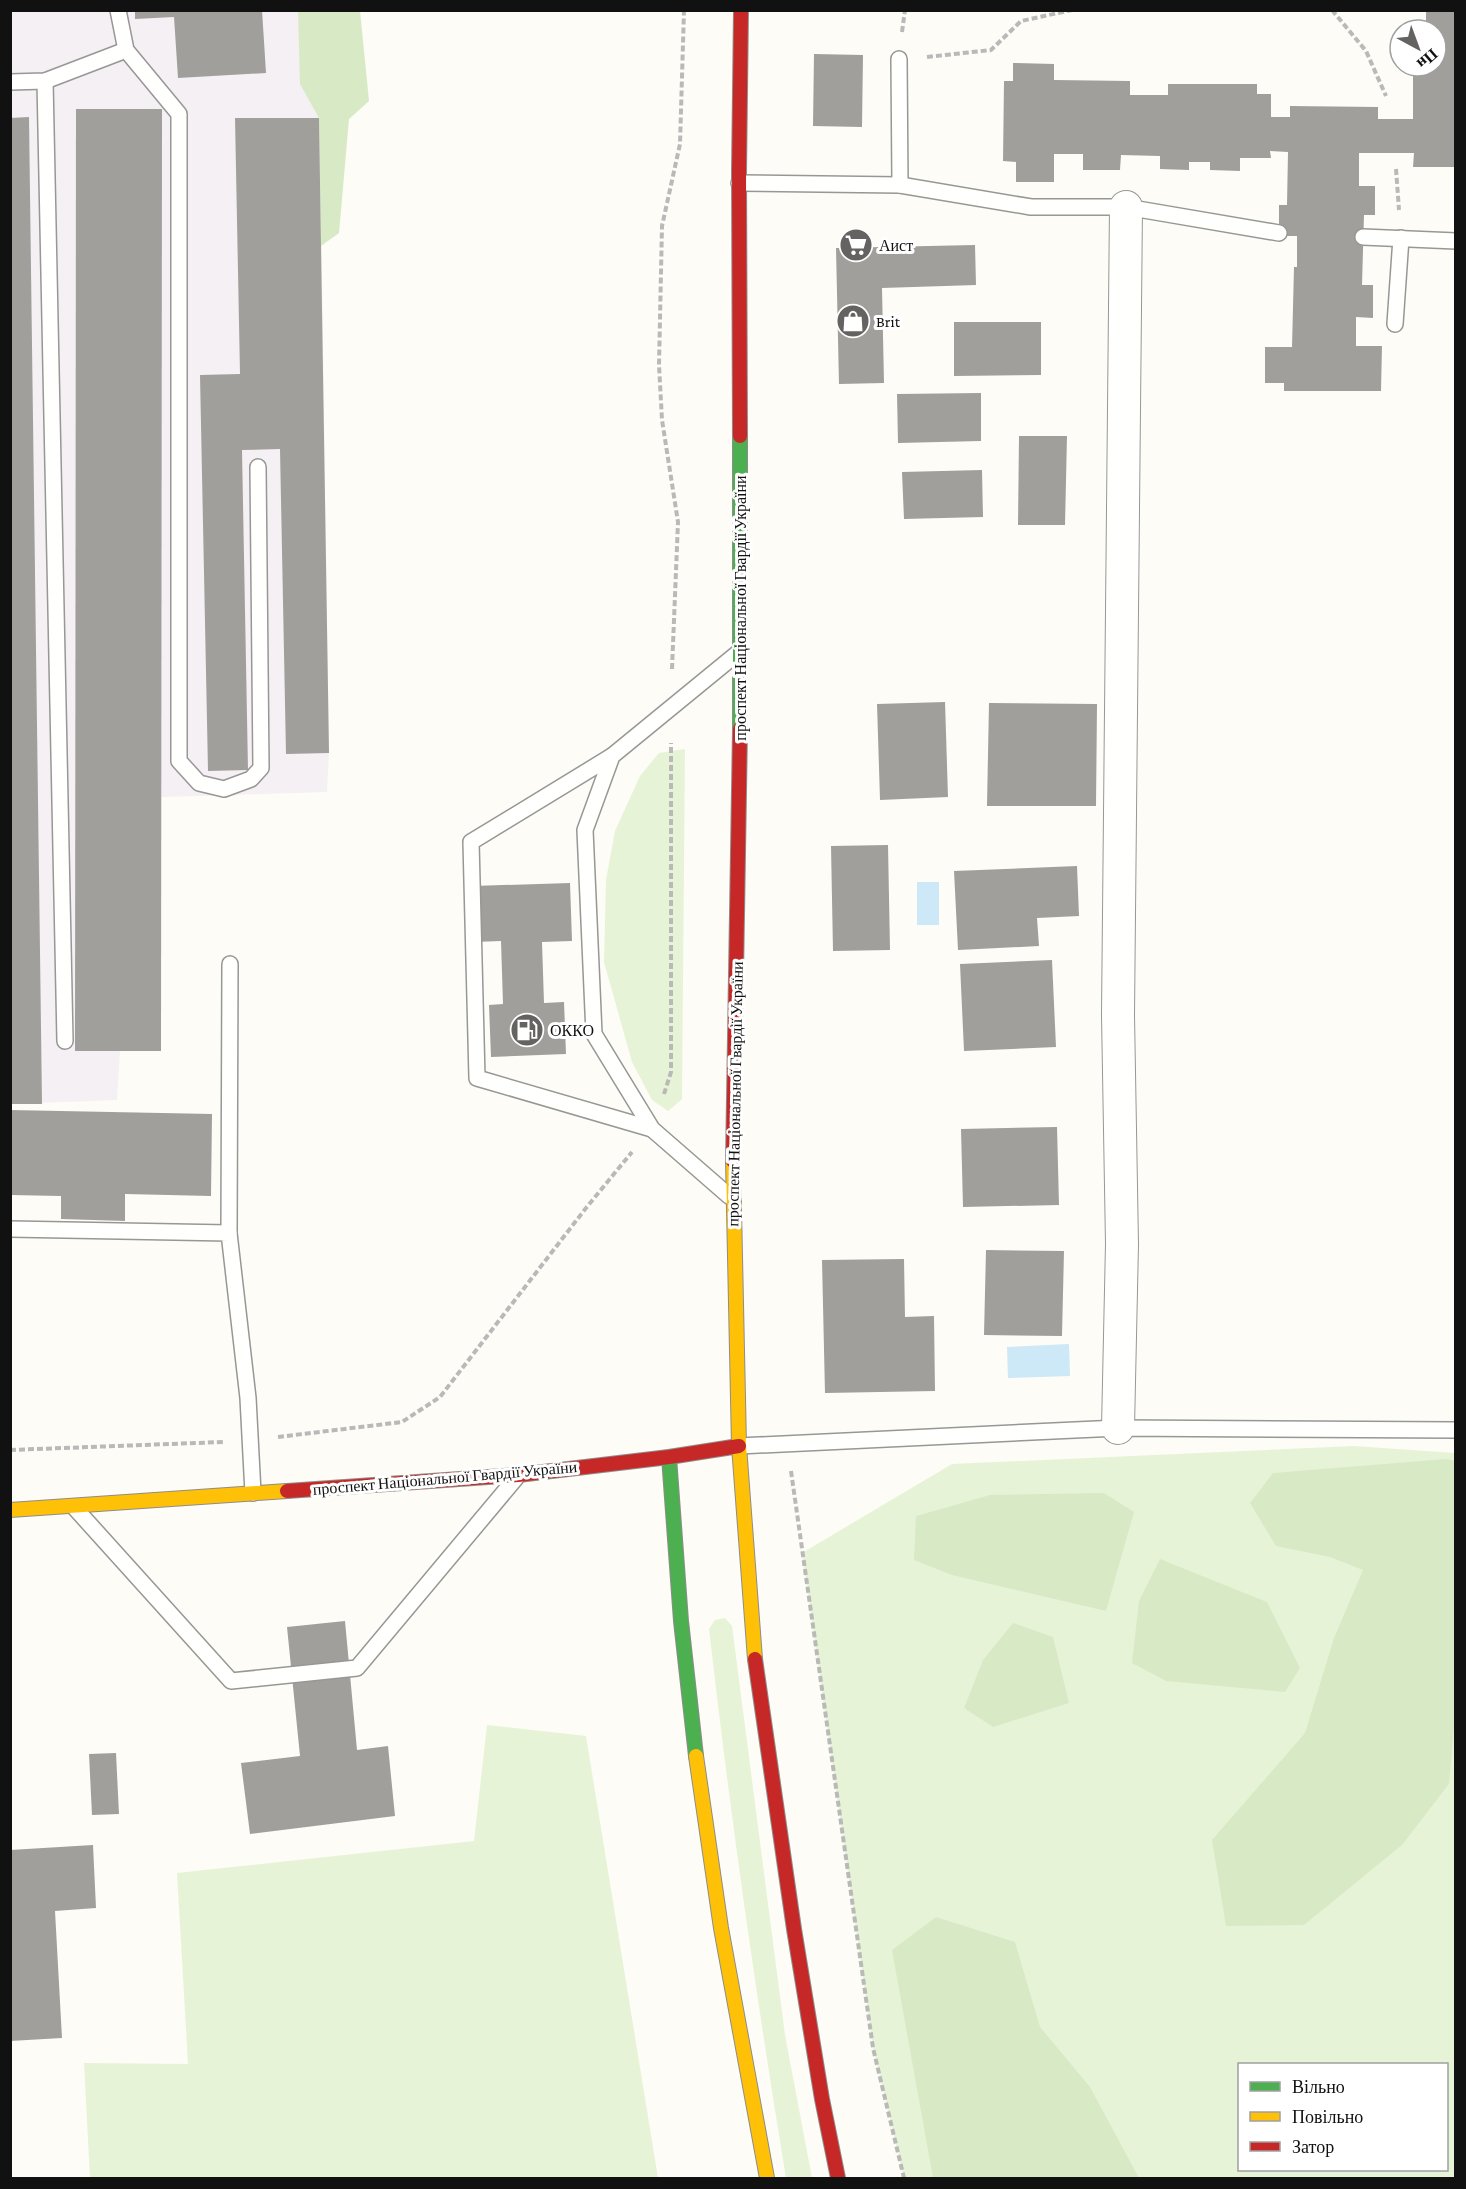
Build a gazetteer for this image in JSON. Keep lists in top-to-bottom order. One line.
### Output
{"streets":{"street":["проспект Національної Гвардії України"]},"places":{"supermarket":["Аист"],"shop":["Brit"],"fuel station":["ОККО"]},"legend":["Вільно","Повільно","Затор"],"north":"bottom right"}
